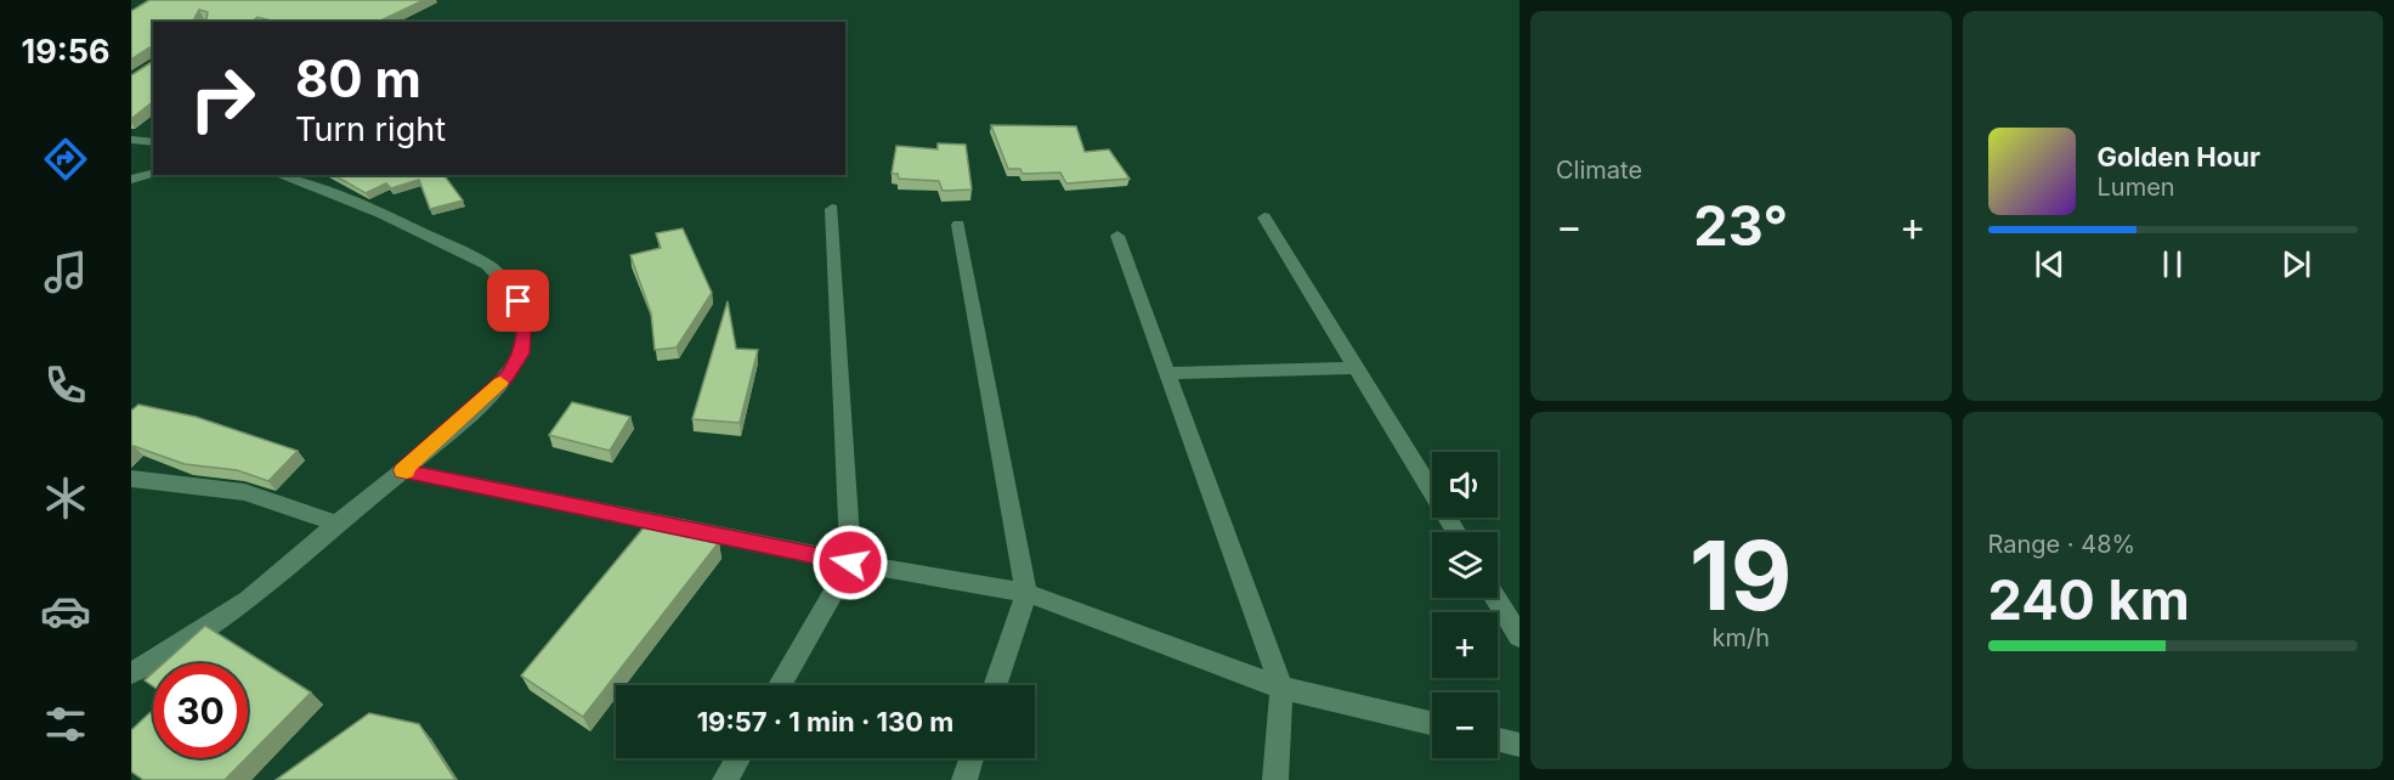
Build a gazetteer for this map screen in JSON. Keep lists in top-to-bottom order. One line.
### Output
{"page":{"tabs":"19:56","tile":["Climate",["19","km/h"],["Range · 48%","240 km"]],"turn":["80 m","Turn right"],"song":["Golden Hour","Lumen"],"heat":["−","23°","+"],"map_buttons":["+","−"],"limit":"30","trip":"19:57 · 1 min · 130 m"}}
